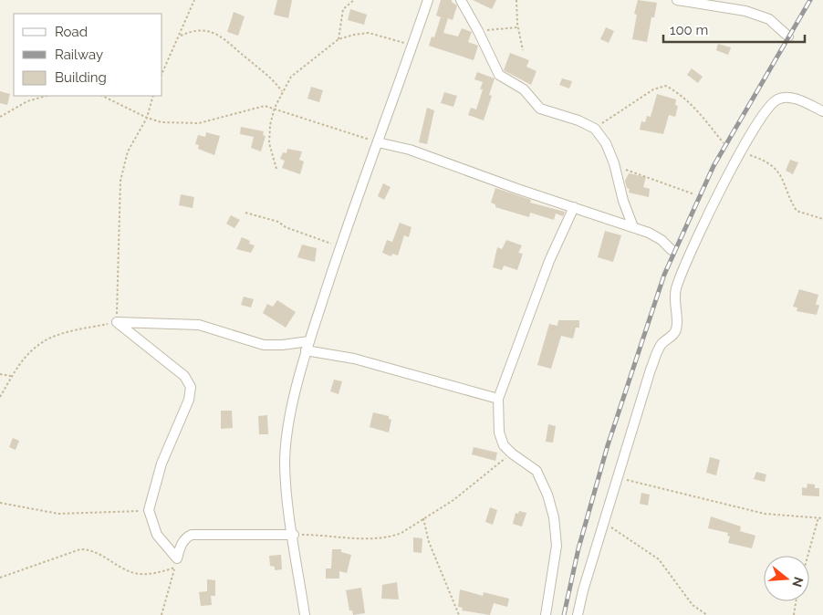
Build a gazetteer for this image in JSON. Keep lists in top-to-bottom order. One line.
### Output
{"legend":["Road","Railway","Building"],"scale_bar":"100 m","north":"right"}
